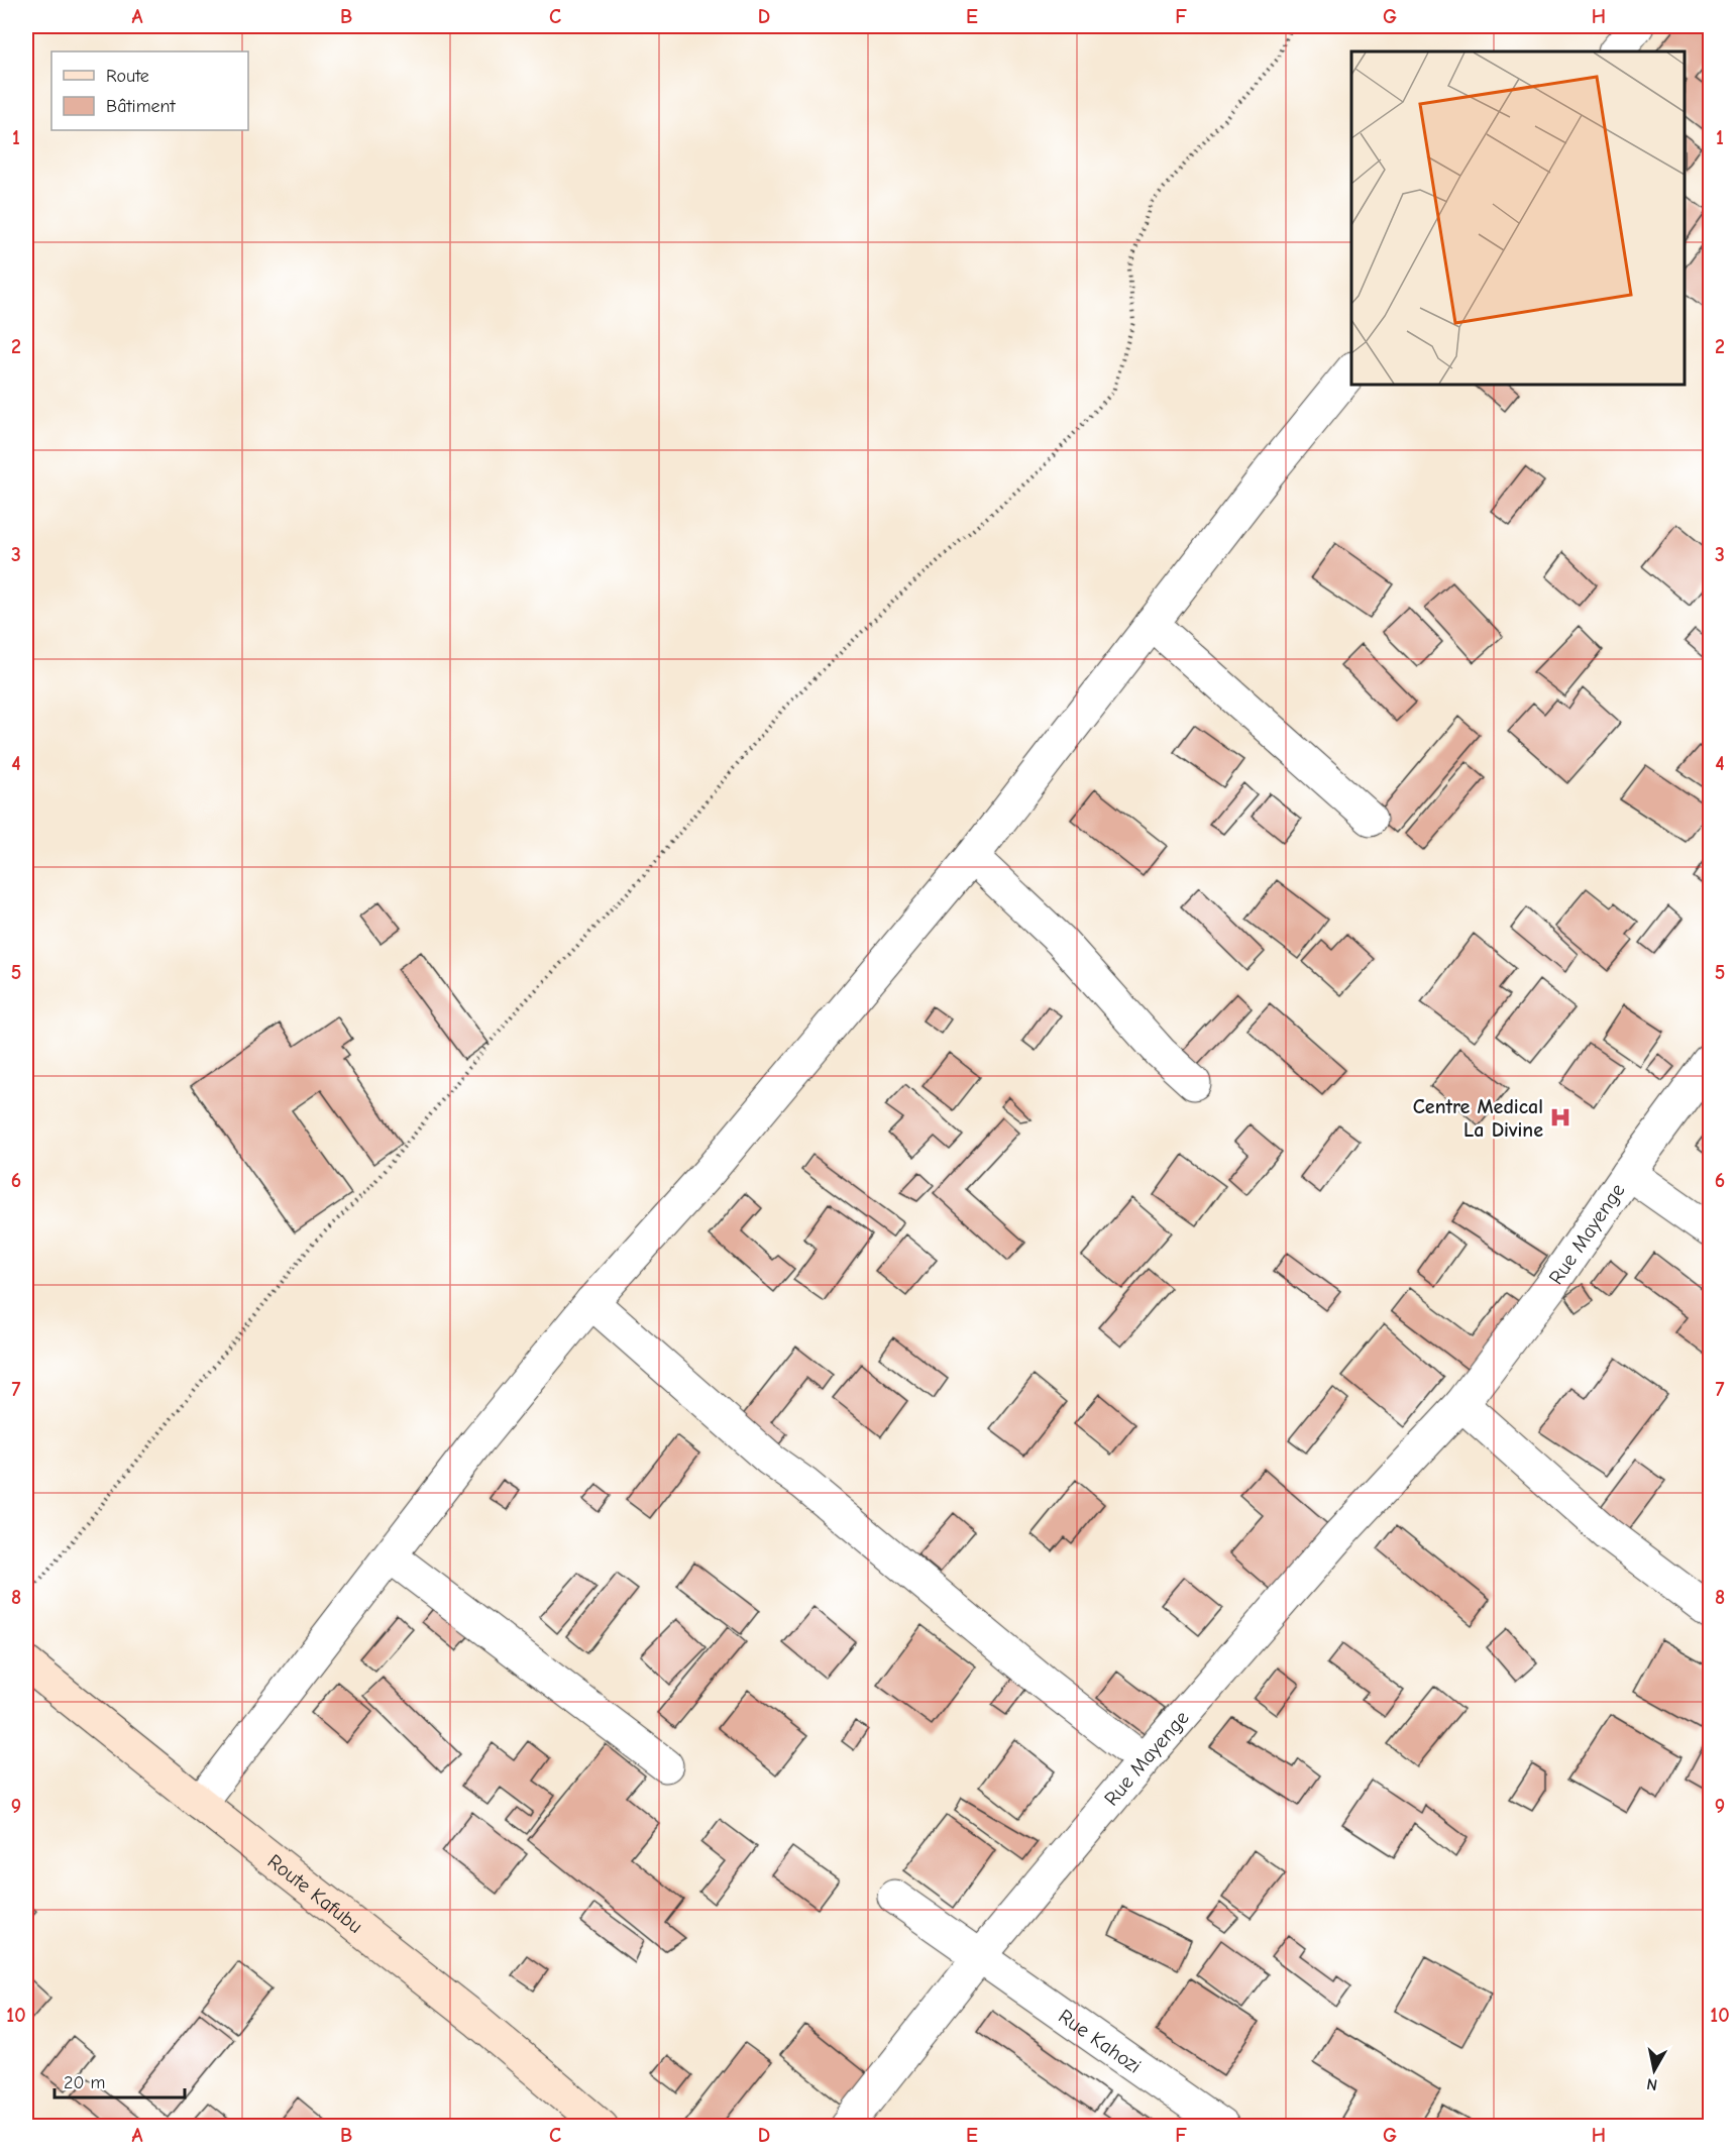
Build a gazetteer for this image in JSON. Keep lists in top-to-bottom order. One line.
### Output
{"streets":{"main road":["Route Kafubu"],"street":["Rue Mayenge","Rue Kahozi"]},"crossings":[["Rue Mayenge","Rue Kahozi"]],"places":{"hospital":["Centre Medical La Divine"]},"legend":["Route","Bâtiment"],"scale_bar":"20 m","north":"bottom","grid":{"columns":["A","B","C","D","E","F","G","H"],"rows":["1","2","3","4","5","6","7","8","9","10"]}}
